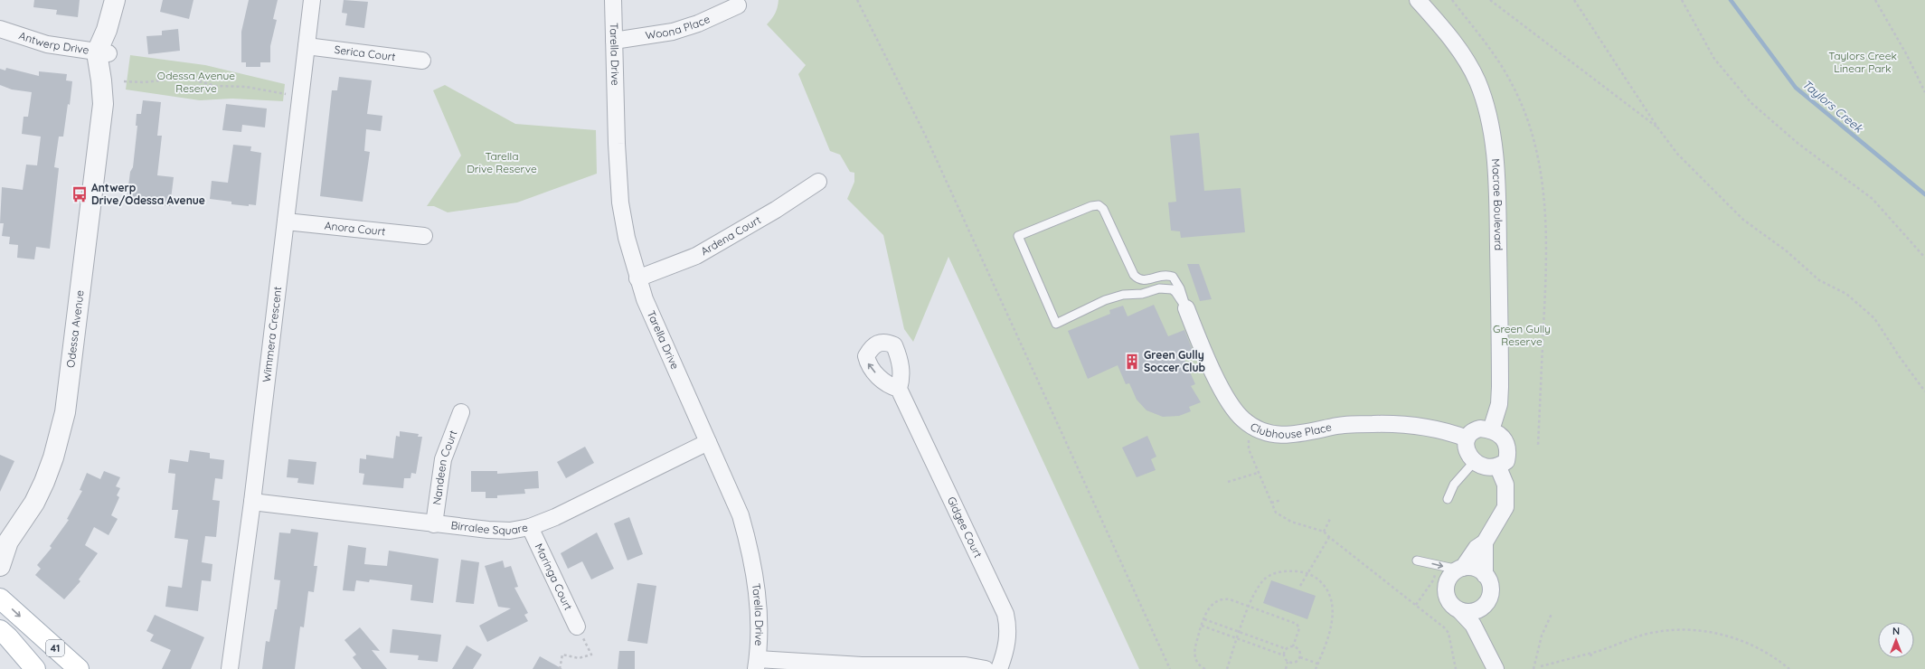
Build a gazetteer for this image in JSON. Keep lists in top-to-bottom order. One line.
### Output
{"streets":{"main road":["41"],"street":["Woona Place","Antwerp Drive","Serica Court","Tarella Drive","Macrae Boulevard","Anora Court","Ardena Court","Odessa Avenue","Wimmera Crescent","Clubhouse Place","Nandeen Court","Birralee Square","Gidgee Court","Maringa Court"]},"crossings":[["Woona Place","Tarella Drive"],["Antwerp Drive","Odessa Avenue"],["Serica Court","Wimmera Crescent"],["Tarella Drive","Ardena Court"],["Tarella Drive","Birralee Square"],["Macrae Boulevard","Clubhouse Place"],["Anora Court","Wimmera Crescent"],["Wimmera Crescent","Birralee Square"],["Nandeen Court","Birralee Square"],["Birralee Square","Maringa Court"]],"water":["Taylors Creek"],"parks":["Taylors Creek Linear Park","Odessa Avenue Reserve","Tarella Drive Reserve","Green Gully Reserve"],"places":{"bus stop":["Antwerp Drive/Odessa Avenue"],"building":["Green Gully Soccer Club"]},"north":"top"}
